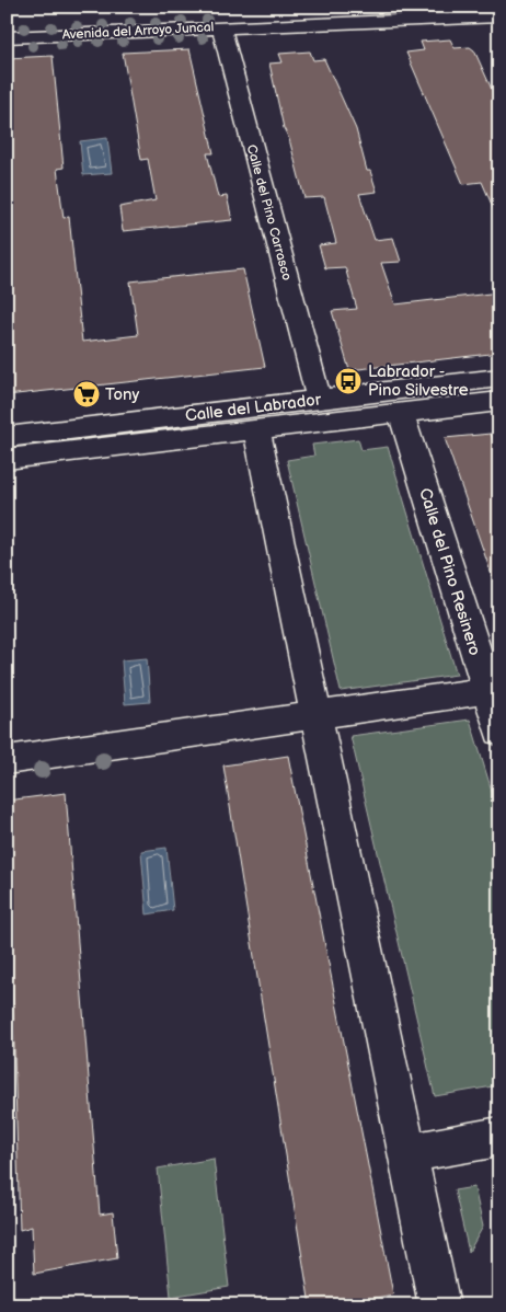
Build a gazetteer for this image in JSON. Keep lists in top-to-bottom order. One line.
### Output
{"streets":{"street":["Avenida del Arroyo Juncal","Calle del Pino Carrasco","Calle del Labrador","Calle del Pino Resinero"]},"crossings":[["Avenida del Arroyo Juncal","Calle del Pino Carrasco"],["Calle del Pino Carrasco","Calle del Labrador"],["Calle del Labrador","Calle del Pino Resinero"]],"places":{"bus stop":["Labrador - Pino Silvestre"],"supermarket":["Tony"]}}
